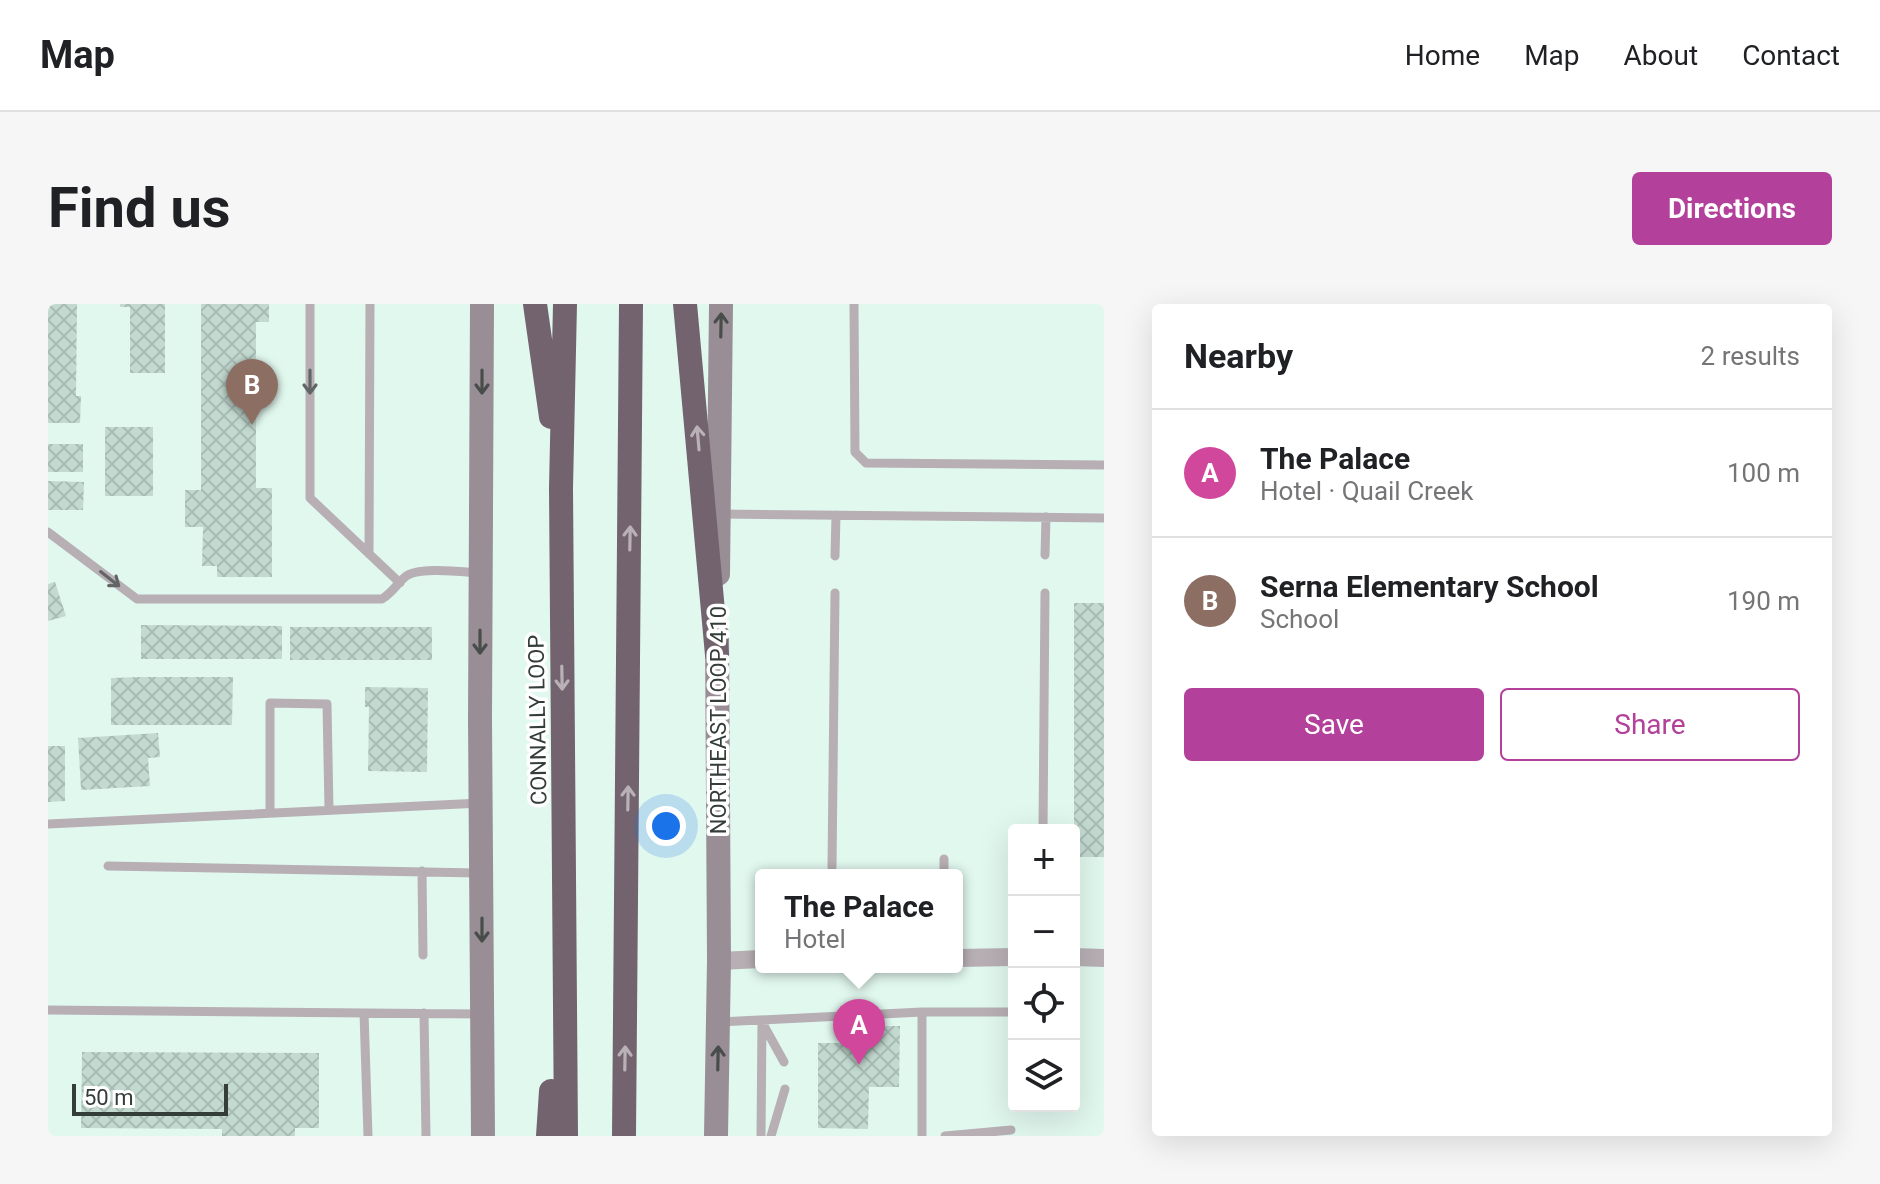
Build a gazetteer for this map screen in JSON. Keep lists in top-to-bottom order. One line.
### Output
{"streets":{"highway":["CONNALLY LOOP"],"main road":["NORTHEAST LOOP 410"]},"one_way":["NORTHEAST LOOP 410"],"scale_bar":"50 m","page":{"header":"Map","nav":["Home","Map","About","Contact"],"buttons":["Directions",["Save","Share"]],"title":"Find us","heading":["Nearby","2 results"],"pins":["B","A"],"list":[{"mark":"A","name":"The Palace","note":"Hotel · Quail Creek","value":"100 m"},{"mark":"B","name":"Serna Elementary School","note":"School","value":"190 m"}],"map_buttons":["+","−"],"popup":["The Palace","Hotel"],"scale":"50 m"}}
